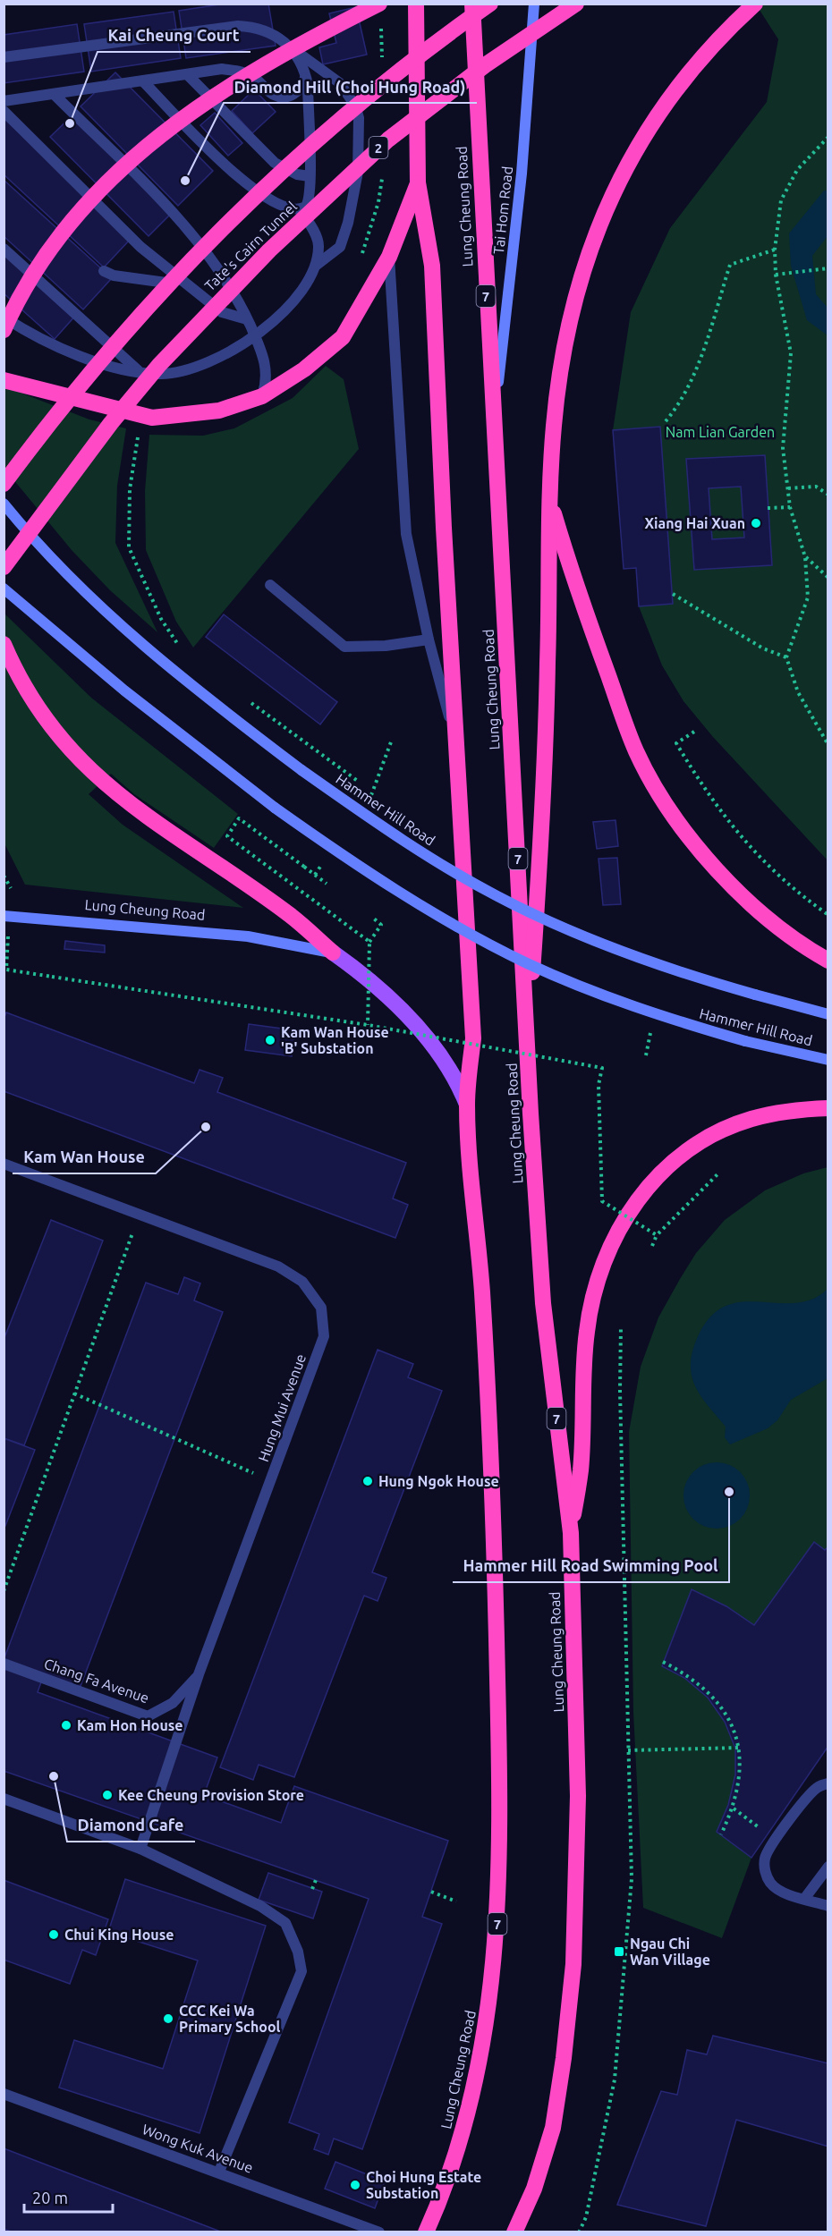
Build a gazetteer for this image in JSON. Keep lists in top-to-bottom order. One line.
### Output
{"streets":{"highway":["2","Lung Cheung Road","Tate's Cairn Tunnel","7"],"main road":["Tai Hom Road","Hammer Hill Road"],"lane":["Hung Mui Avenue","Chang Fa Avenue","Wong Kuk Avenue"]},"crossings":[["Lung Cheung Road","Tai Hom Road"],["Hung Mui Avenue","Chang Fa Avenue"]],"parks":["Nam Lian Garden"],"places":{"other":["Kai Cheung Court","Diamond Hill (Choi Hung Road)","Xiang Hai Xuan","Kam Wan House 'B' Substation","Kam Wan House","Hung Ngok House","Hammer Hill Road Swimming Pool","Kam Hon House","Diamond Cafe","Kee Cheung Provision Store","Chui King House","CCC Kei Wa Primary School","Choi Hung Estate Substation"],"transit":["Ngau Chi Wan Village"]},"scale_bar":"20 m"}
